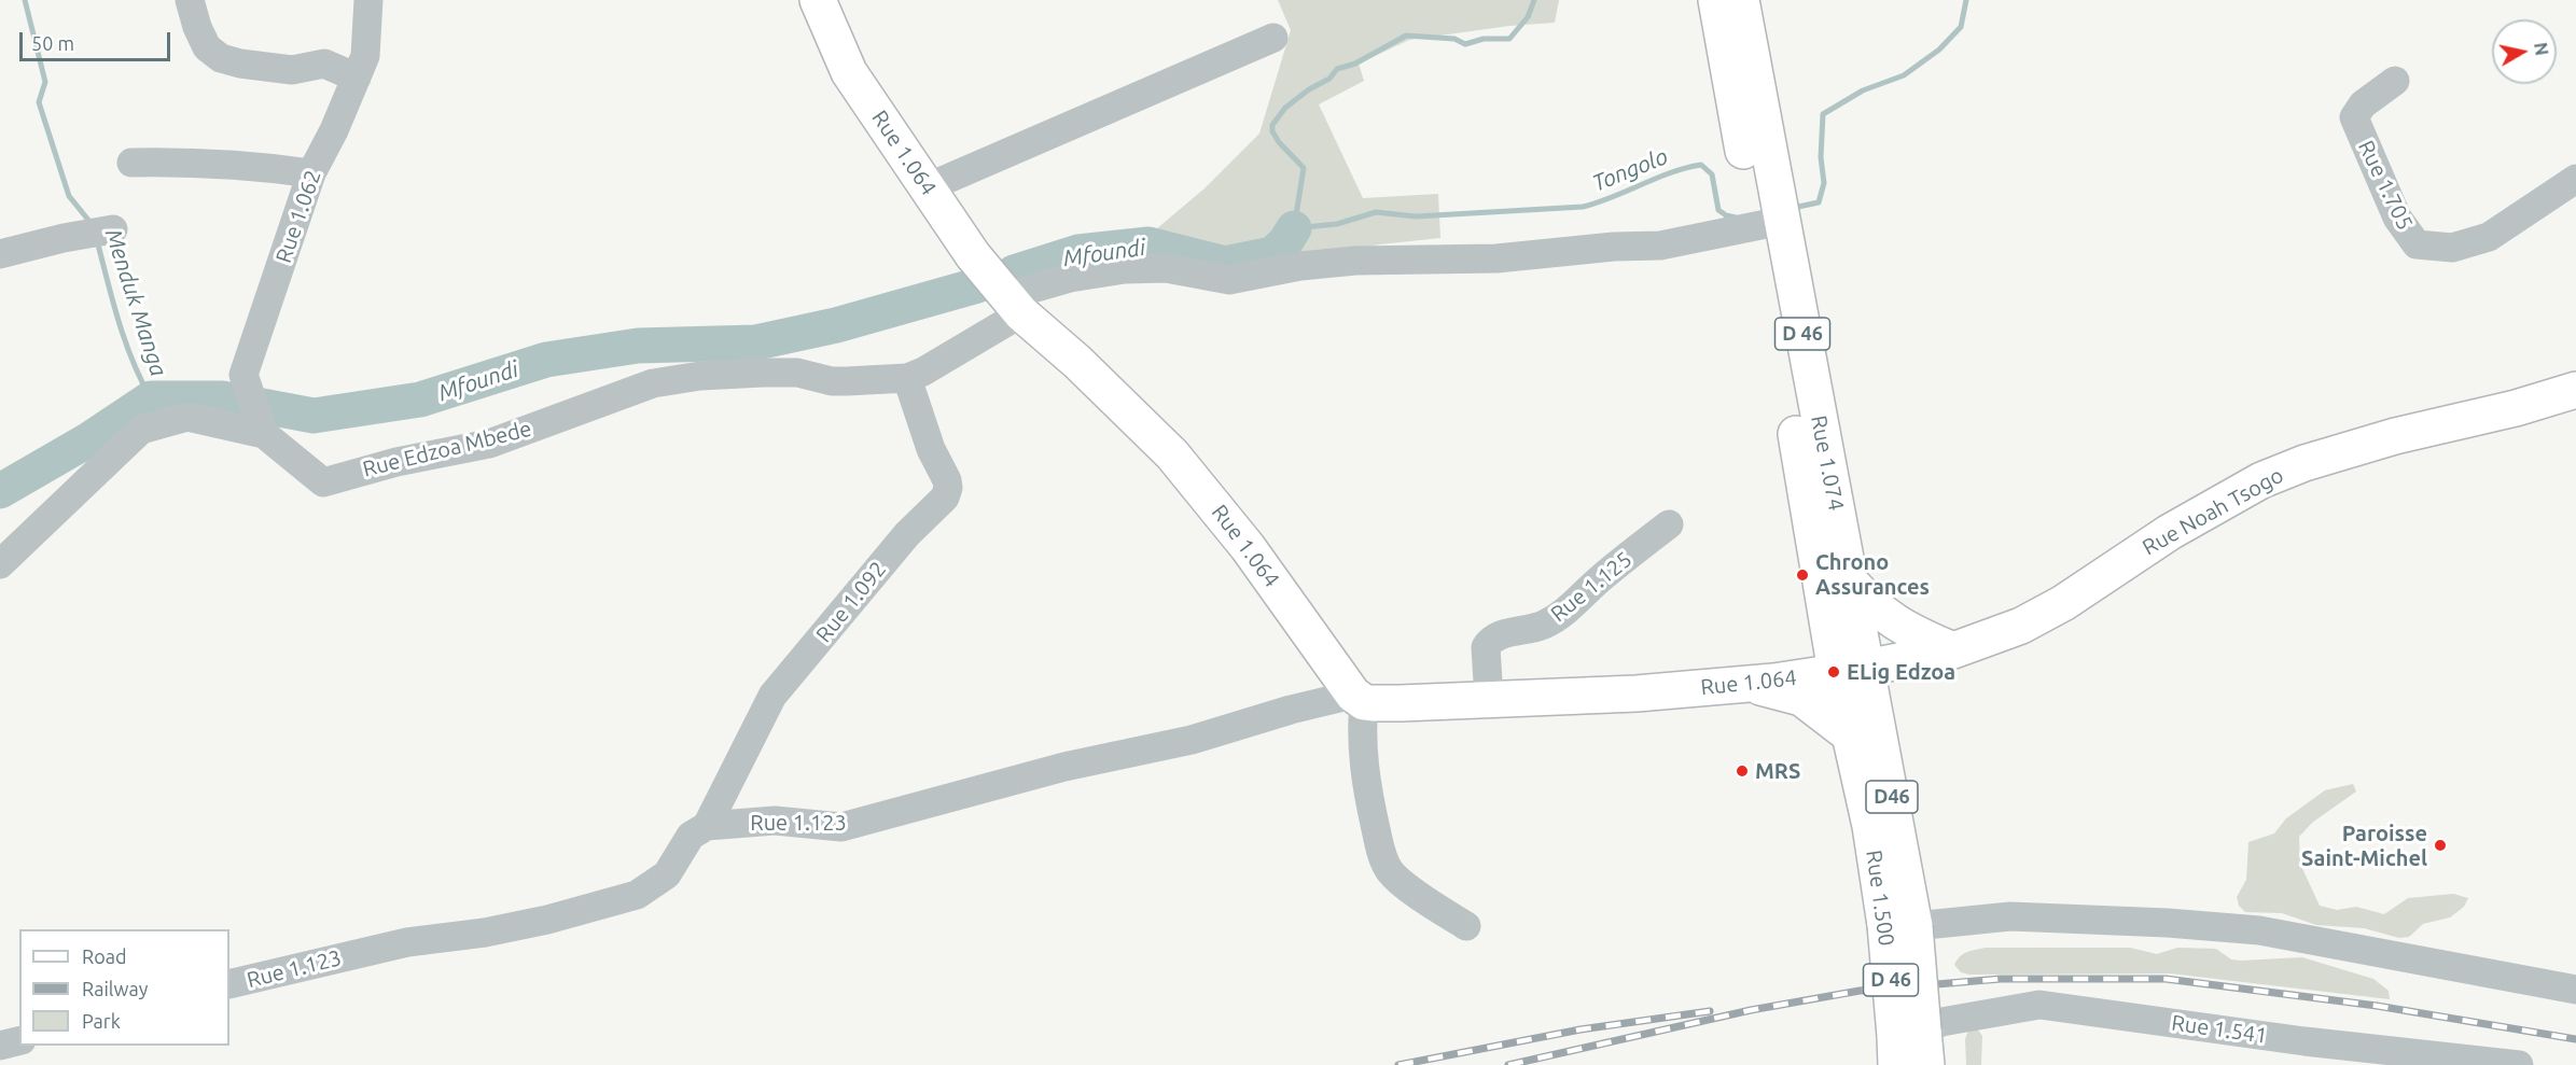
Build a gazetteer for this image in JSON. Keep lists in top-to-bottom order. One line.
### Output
{"streets":{"main road":["Rue 1.064","D 46","Rue 1.074","Rue Noah Tsogo","D46","Rue 1.500"],"street":["Rue 1.705","Rue 1.062","Rue Edzoa Mbede","Rue 1.125","Rue 1.092","Rue 1.123","Rue 1.541"]},"crossings":[["Rue 1.064","Rue Edzoa Mbede"],["Rue 1.064","Rue 1.074"],["Rue 1.064","Rue Noah Tsogo"],["Rue 1.064","Rue 1.125"],["Rue 1.064","Rue 1.123"],["Rue 1.062","Rue Edzoa Mbede"],["Rue Edzoa Mbede","Rue 1.074"],["Rue Edzoa Mbede","Rue 1.092"],["Rue 1.074","Rue Noah Tsogo"],["Rue 1.074","D46"],["Rue 1.074","Rue 1.500"],["Rue 1.092","Rue 1.123"],["D46","Rue 1.500"],["D46","Rue 1.541"]],"water":["Tongolo","Mfoundi","Menduk Manga"],"places":["Chrono Assurances","ELig Edzoa","MRS","Paroisse Saint-Michel"],"legend":["Road","Railway","Park"],"scale_bar":"50 m","north":"right"}
